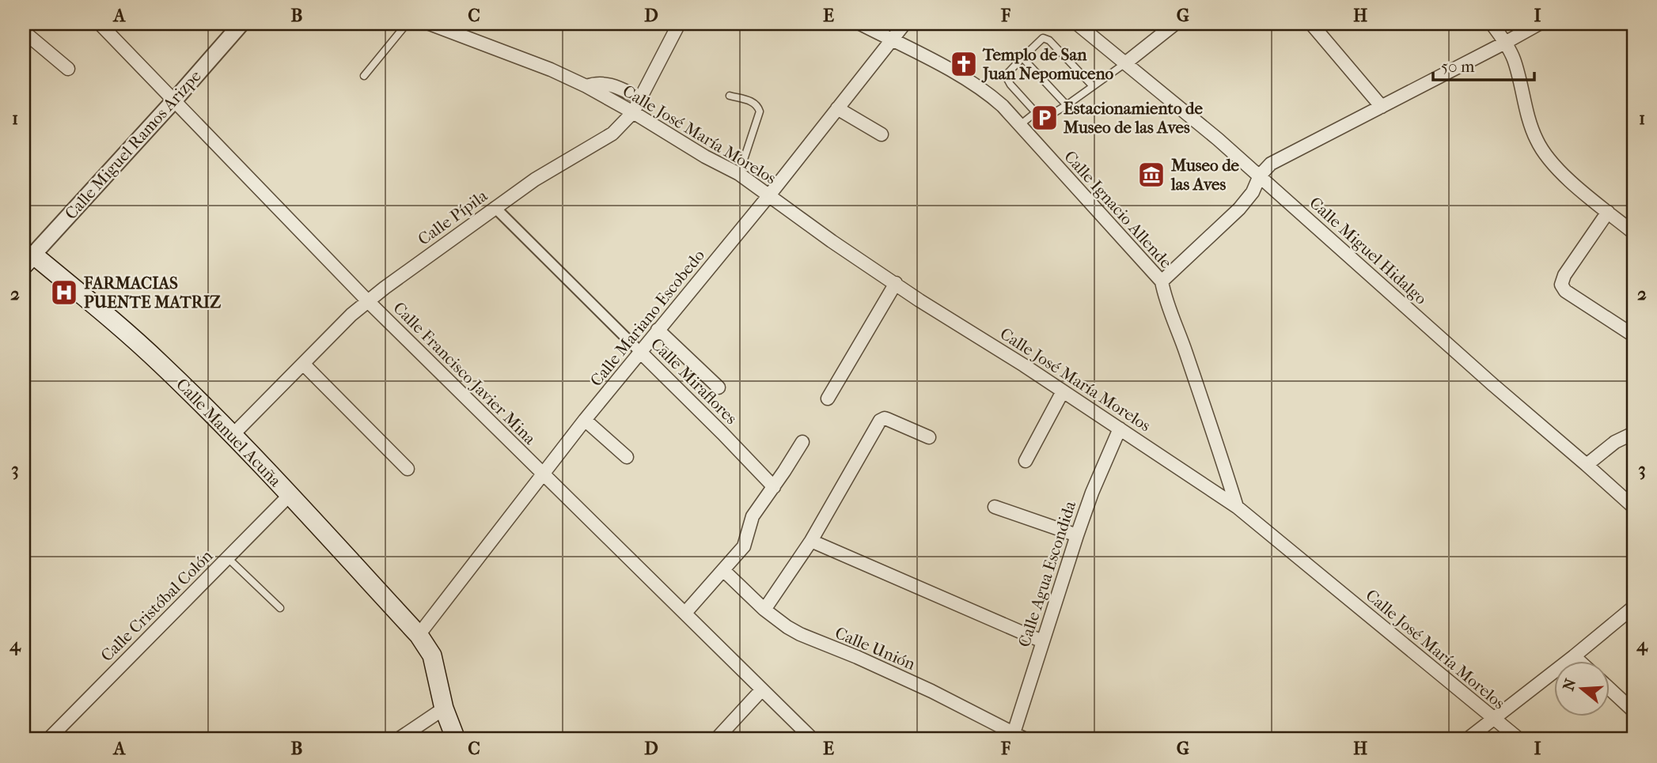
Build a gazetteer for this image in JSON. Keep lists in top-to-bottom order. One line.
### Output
{"streets":{"main road":["Calle Manuel Acuña"],"street":["Calle José María Morelos","Calle Miguel Ramos Arizpe","Calle Ignacio Allende","Calle Pípila","Calle Miguel Hidalgo","Calle Mariano Escobedo","Calle Francisco Javier Mina","Calle Miraflores","Calle Agua Escondida","Calle Cristóbal Colón","Calle Unión"]},"crossings":[["Calle José María Morelos","Calle Ignacio Allende"],["Calle José María Morelos","Calle Pípila"],["Calle José María Morelos","Calle Mariano Escobedo"],["Calle José María Morelos","Calle Agua Escondida"],["Calle Miguel Ramos Arizpe","Calle Francisco Javier Mina"],["Calle Miguel Ramos Arizpe","Calle Manuel Acuña"],["Calle Ignacio Allende","Calle Mariano Escobedo"],["Calle Pípila","Calle Francisco Javier Mina"],["Calle Pípila","Calle Miraflores"],["Calle Pípila","Calle Manuel Acuña"],["Calle Mariano Escobedo","Calle Francisco Javier Mina"],["Calle Mariano Escobedo","Calle Miraflores"],["Calle Mariano Escobedo","Calle Manuel Acuña"],["Calle Manuel Acuña","Calle Cristóbal Colón"],["Calle Agua Escondida","Calle Unión"]],"places":{"church":["Templo de San Juan Nepomuceno"],"parking":["Estacionamiento de Museo de las Aves"],"museum":["Museo de las Aves"],"hospital":["FARMACIAS PUENTE MATRIZ"]},"scale_bar":"50 m","north":"left","grid":{"columns":["A","B","C","D","E","F","G","H","I"],"rows":["1","2","3","4"]}}
